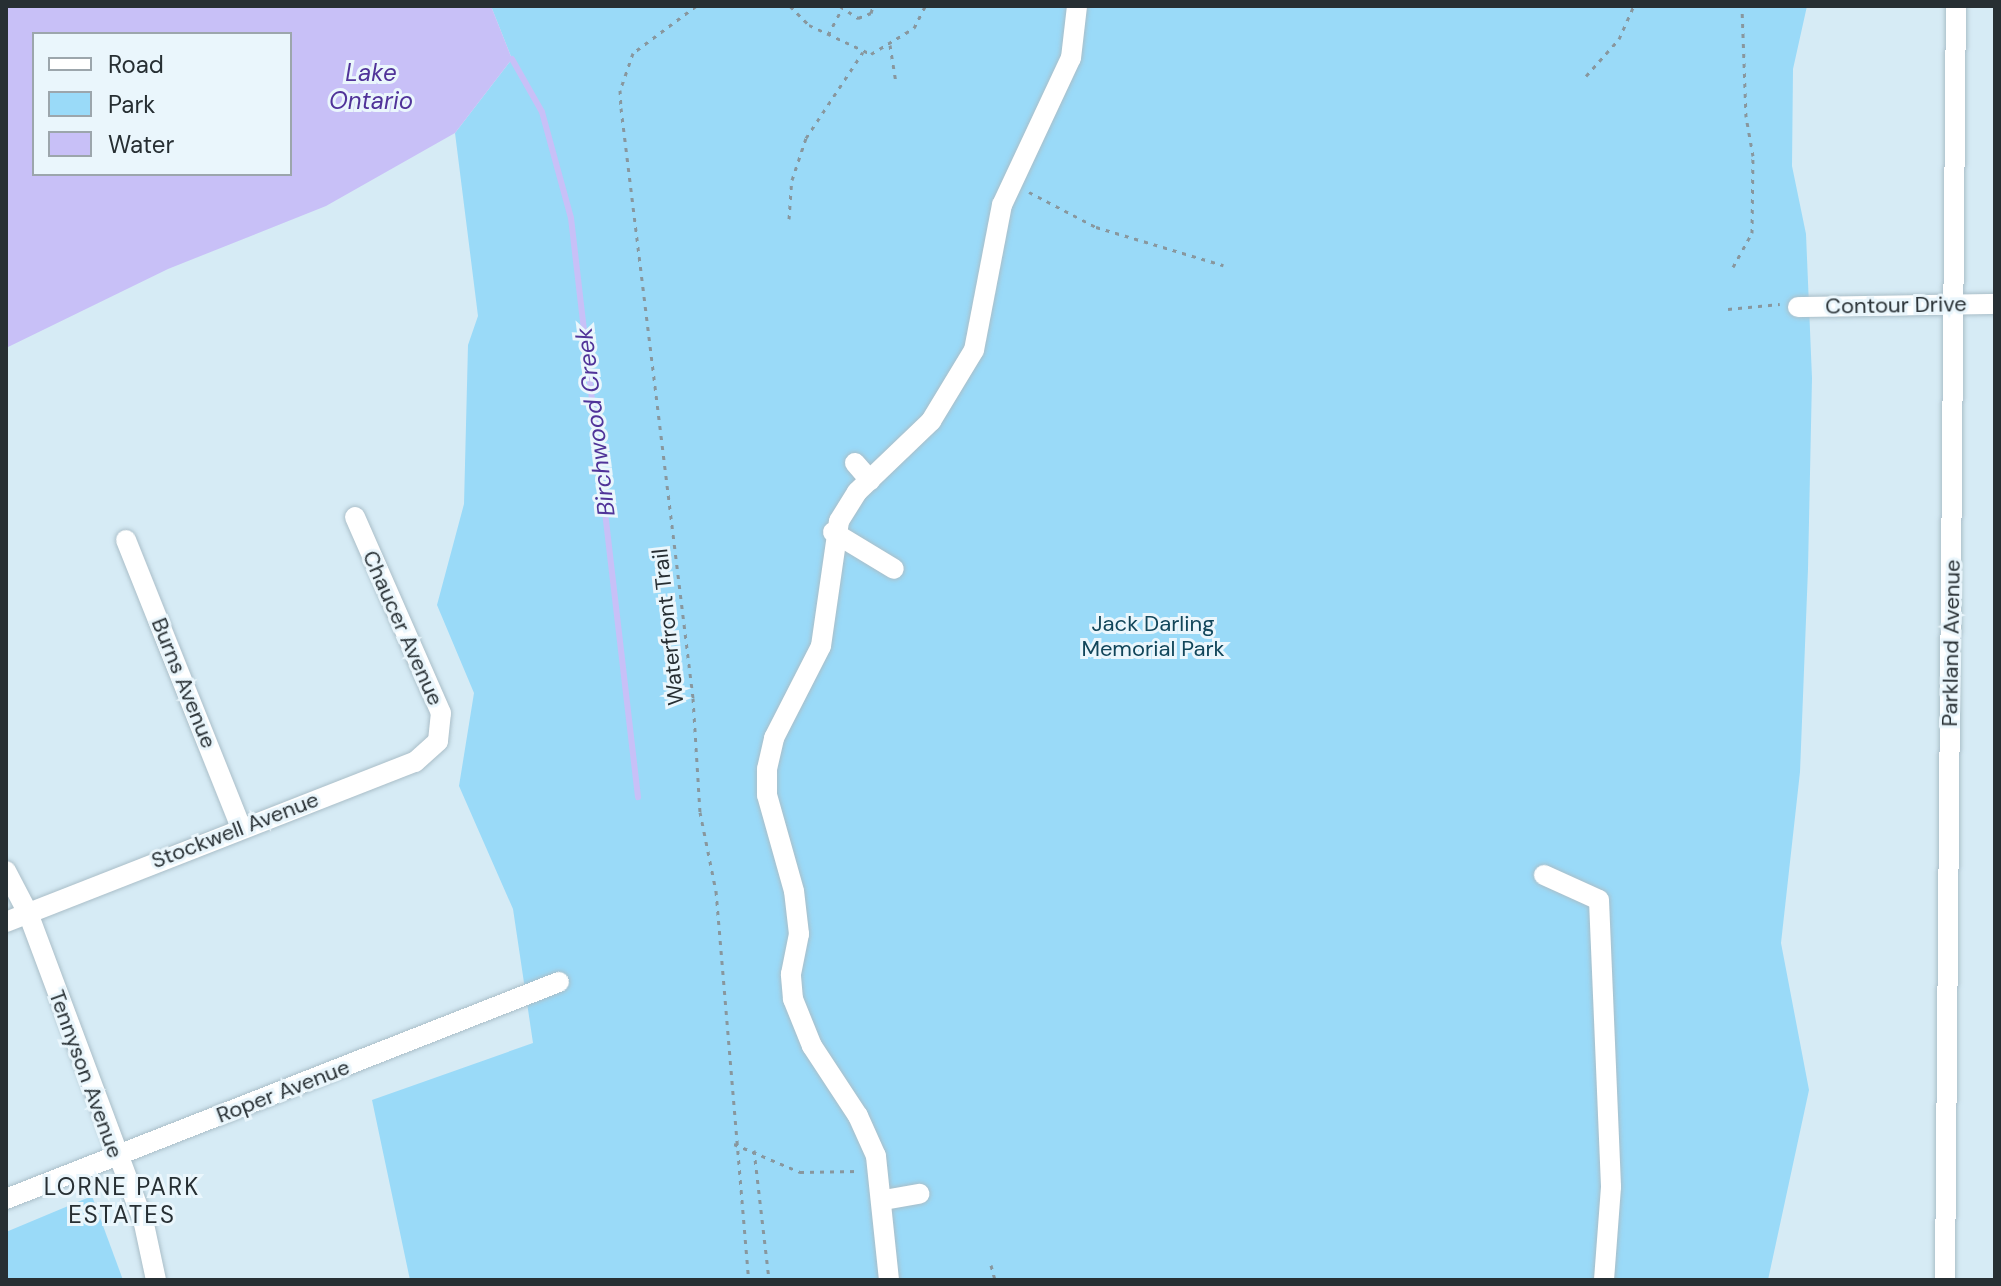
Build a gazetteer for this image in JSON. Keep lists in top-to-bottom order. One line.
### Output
{"streets":{"street":["Contour Drive","Chaucer Avenue","Parkland Avenue","Burns Avenue","Stockwell Avenue","Tennyson Avenue","Roper Avenue"],"path":["Waterfront Trail"]},"crossings":[["Contour Drive","Parkland Avenue"],["Chaucer Avenue","Stockwell Avenue"],["Burns Avenue","Stockwell Avenue"],["Stockwell Avenue","Tennyson Avenue"],["Tennyson Avenue","Roper Avenue"]],"districts":["LORNE PARK ESTATES"],"water":["Lake Ontario","Birchwood Creek"],"parks":["Jack Darling Memorial Park"],"legend":["Road","Park","Water"]}
